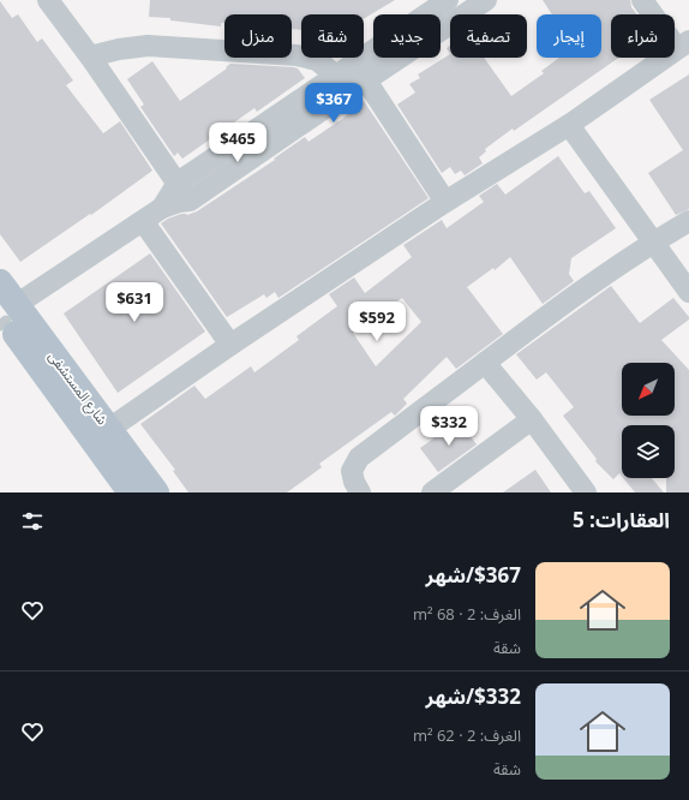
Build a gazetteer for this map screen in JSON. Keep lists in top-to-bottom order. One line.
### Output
{"streets":{"main road":["شارع المستشفى"]},"north":"bottom left","page":{"chip":["شراء","إيجار","تصفية","جديد","شقة","منزل"],"price":["$367","$465","$631","$592","$332"],"heading":"العقارات: 5","list":[{"name":"$367/شهر","note":"الغرف: 2 · 68 m² · شقة"},{"name":"$332/شهر","note":"الغرف: 2 · 62 m² · شقة"}]}}
